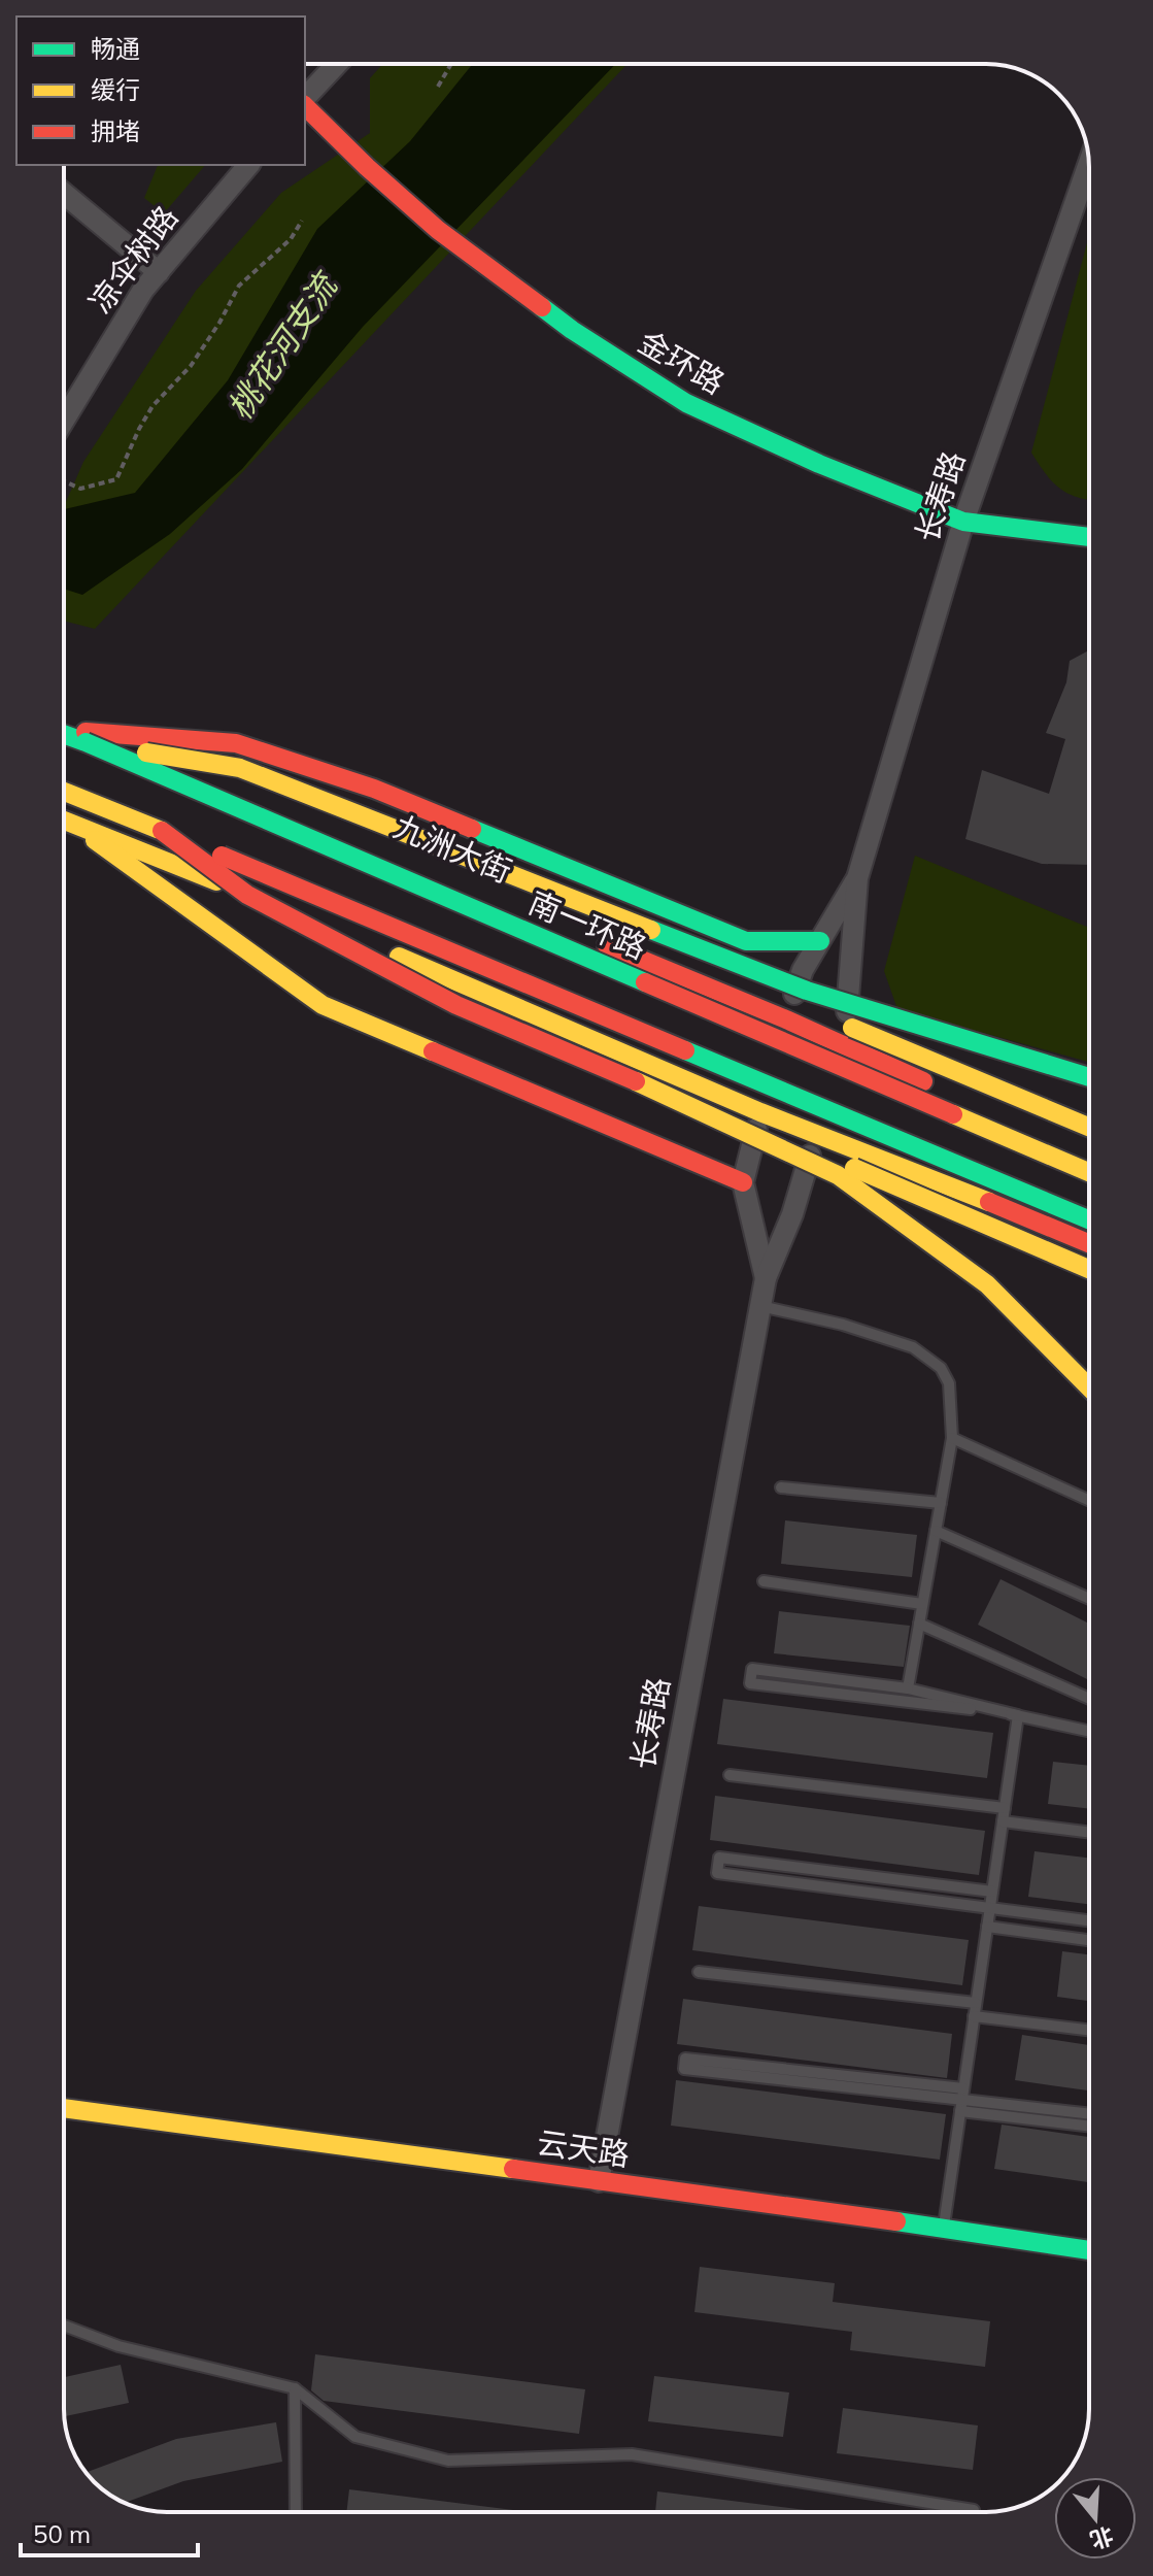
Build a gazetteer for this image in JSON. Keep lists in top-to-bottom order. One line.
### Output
{"streets":{"main road":["金环路","九洲大街","南一环路","云天路"],"street":["凉伞树路","长寿路"]},"crossings":[["金环路","长寿路"],["长寿路","云天路"],["九洲大街","南一环路"]],"water":["桃花河支流"],"legend":["畅通","缓行","拥堵"],"scale_bar":"50 m","north":"bottom"}
